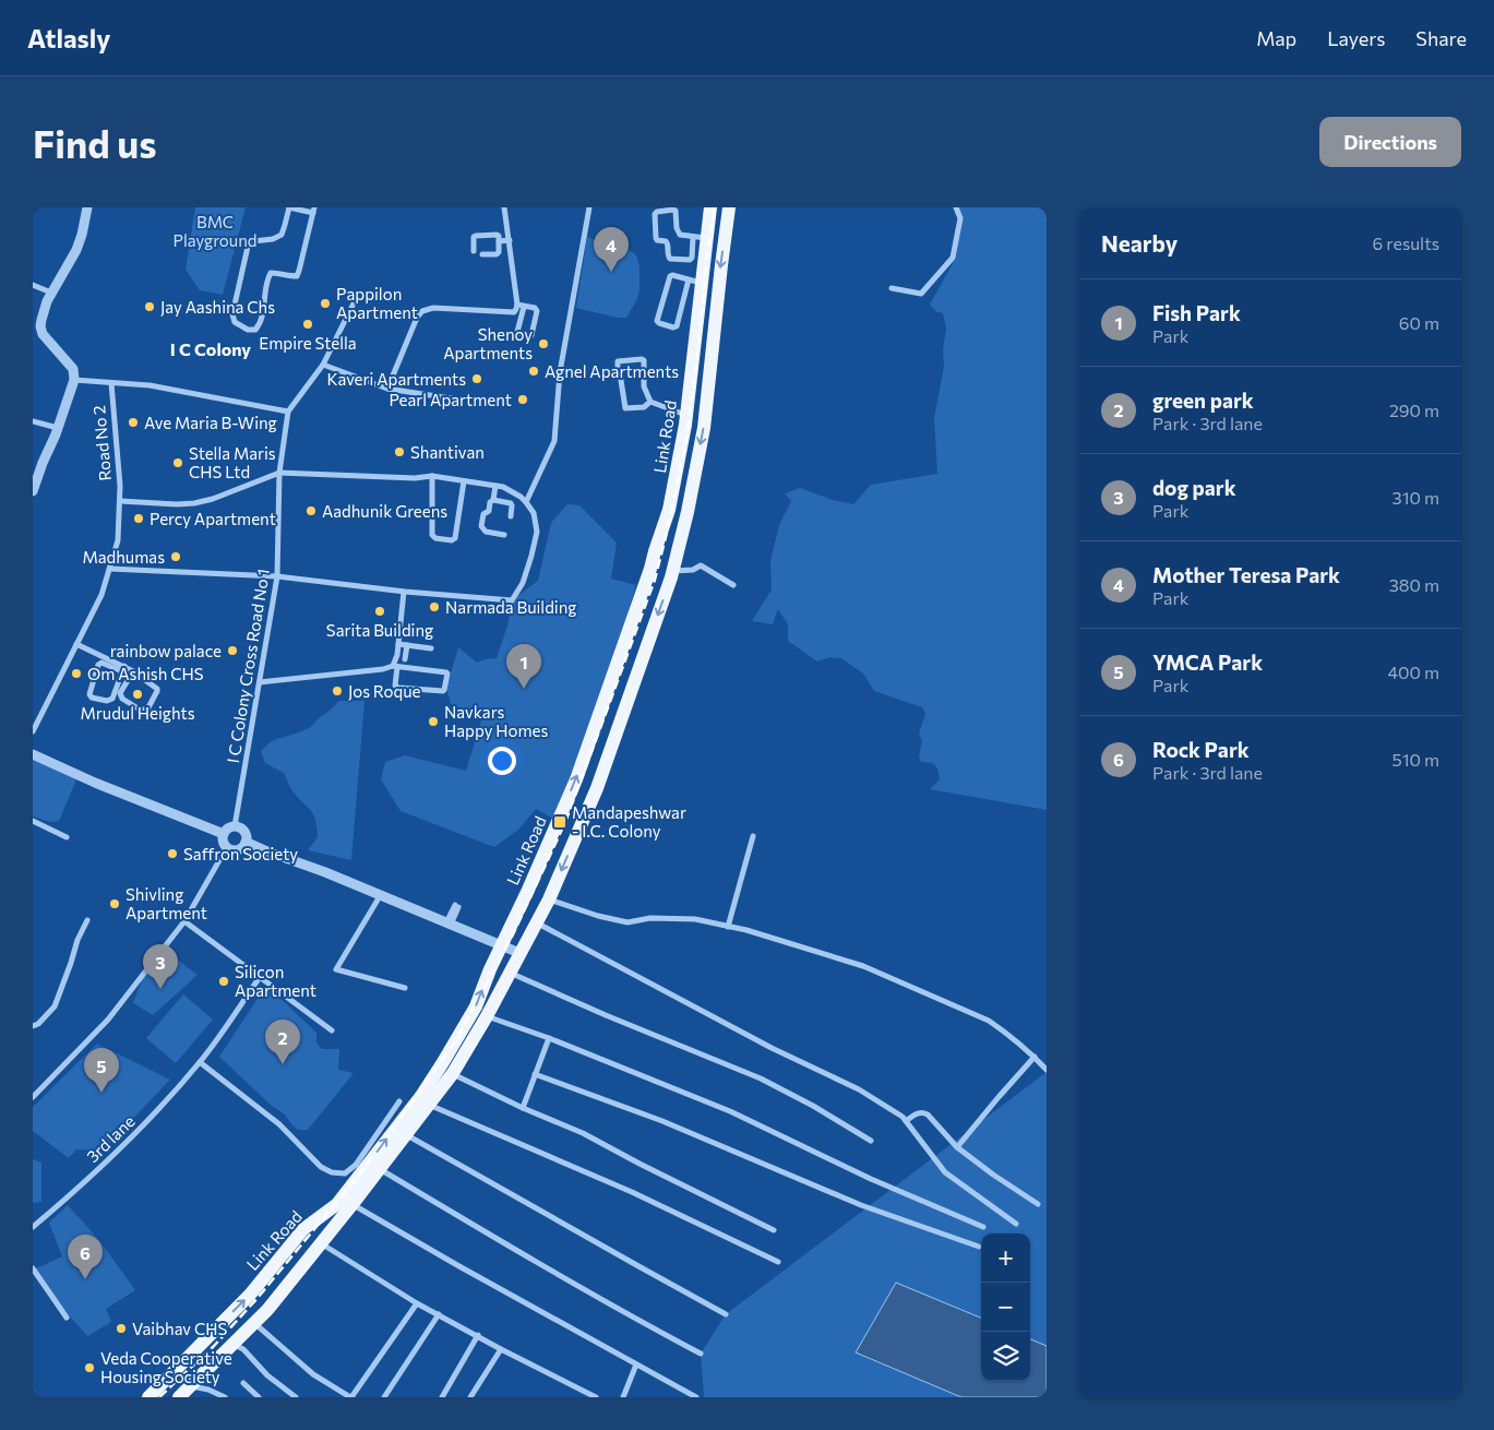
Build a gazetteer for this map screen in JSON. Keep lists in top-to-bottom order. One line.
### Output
{"streets":{"main road":["Link Road"],"street":["Road No 2","I C Colony Cross Road No 1","3rd lane"]},"districts":["I C Colony"],"parks":["BMC Playground"],"places":{"other":["Pappilon Apartment","Jay Aashina Chs","Empire Stella","Shenoy Apartments","Agnel Apartments","Kaveri Apartments","Pearl Apartment","Ave Maria B-Wing","Shantivan","Stella Maris CHS Ltd","Aadhunik Greens","Percy Apartment","Madhumas","Narmada Building","Sarita Building","rainbow palace","Om Ashish CHS","Jos Roque","Mrudul Heights","Navkars Happy Homes","Saffron Society","Shivling Apartment","Silicon Apartment","Vaibhav CHS","Veda Cooperative Housing Society"],"transit":["Mandapeshwar - I.C. Colony"]},"page":{"header":"Atlasly","nav":["Map","Layers","Share"],"buttons":"Directions","title":"Find us","heading":["Nearby","6 results"],"pins":["4","1","3","2","5","6"],"list":[{"mark":"1","name":"Fish Park","note":"Park","value":"60 m"},{"mark":"2","name":"green park","note":"Park · 3rd lane","value":"290 m"},{"mark":"3","name":"dog park","note":"Park","value":"310 m"},{"mark":"4","name":"Mother Teresa Park","note":"Park","value":"380 m"},{"mark":"5","name":"YMCA Park","note":"Park","value":"400 m"},{"mark":"6","name":"Rock Park","note":"Park · 3rd lane","value":"510 m"}],"map_buttons":["+","−"]}}
